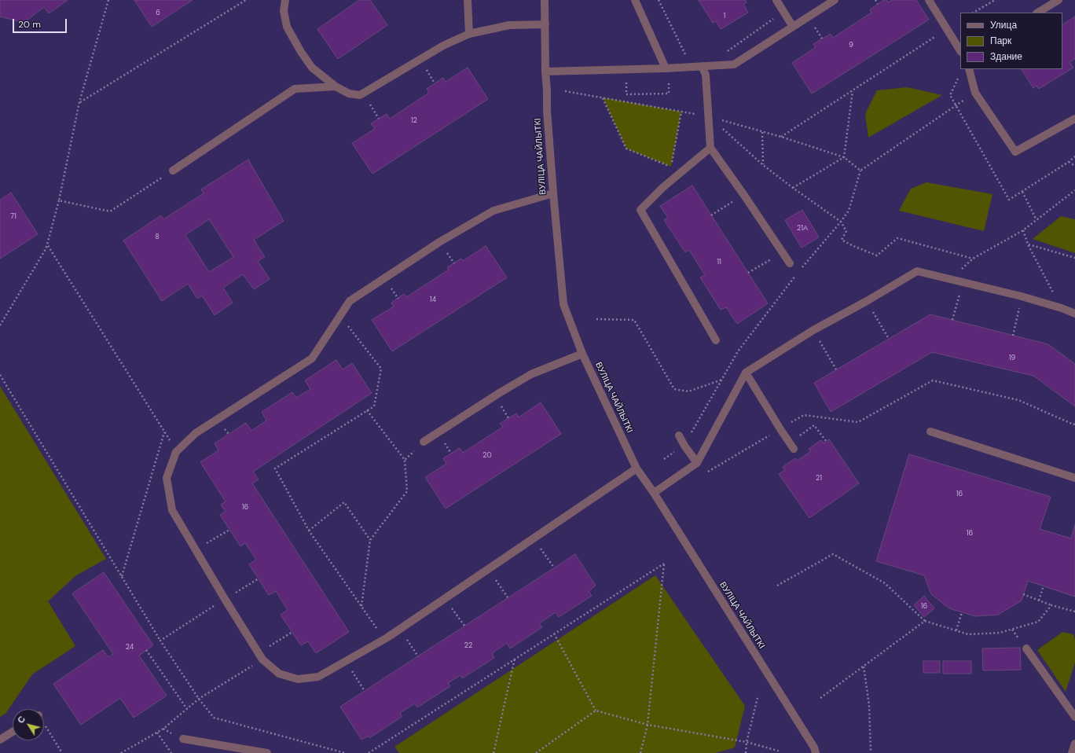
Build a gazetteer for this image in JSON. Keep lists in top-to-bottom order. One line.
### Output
{"streets":{"street":["ВУЛІЦА ЧАЙЛЫТКІ"]},"house_numbers":["6","1","9","12","71","21А","8","11","14","19","20","21","16","16","16","16","22","24"],"legend":["Улица","Парк","Здание"],"scale_bar":"20 m","north":"top left"}
